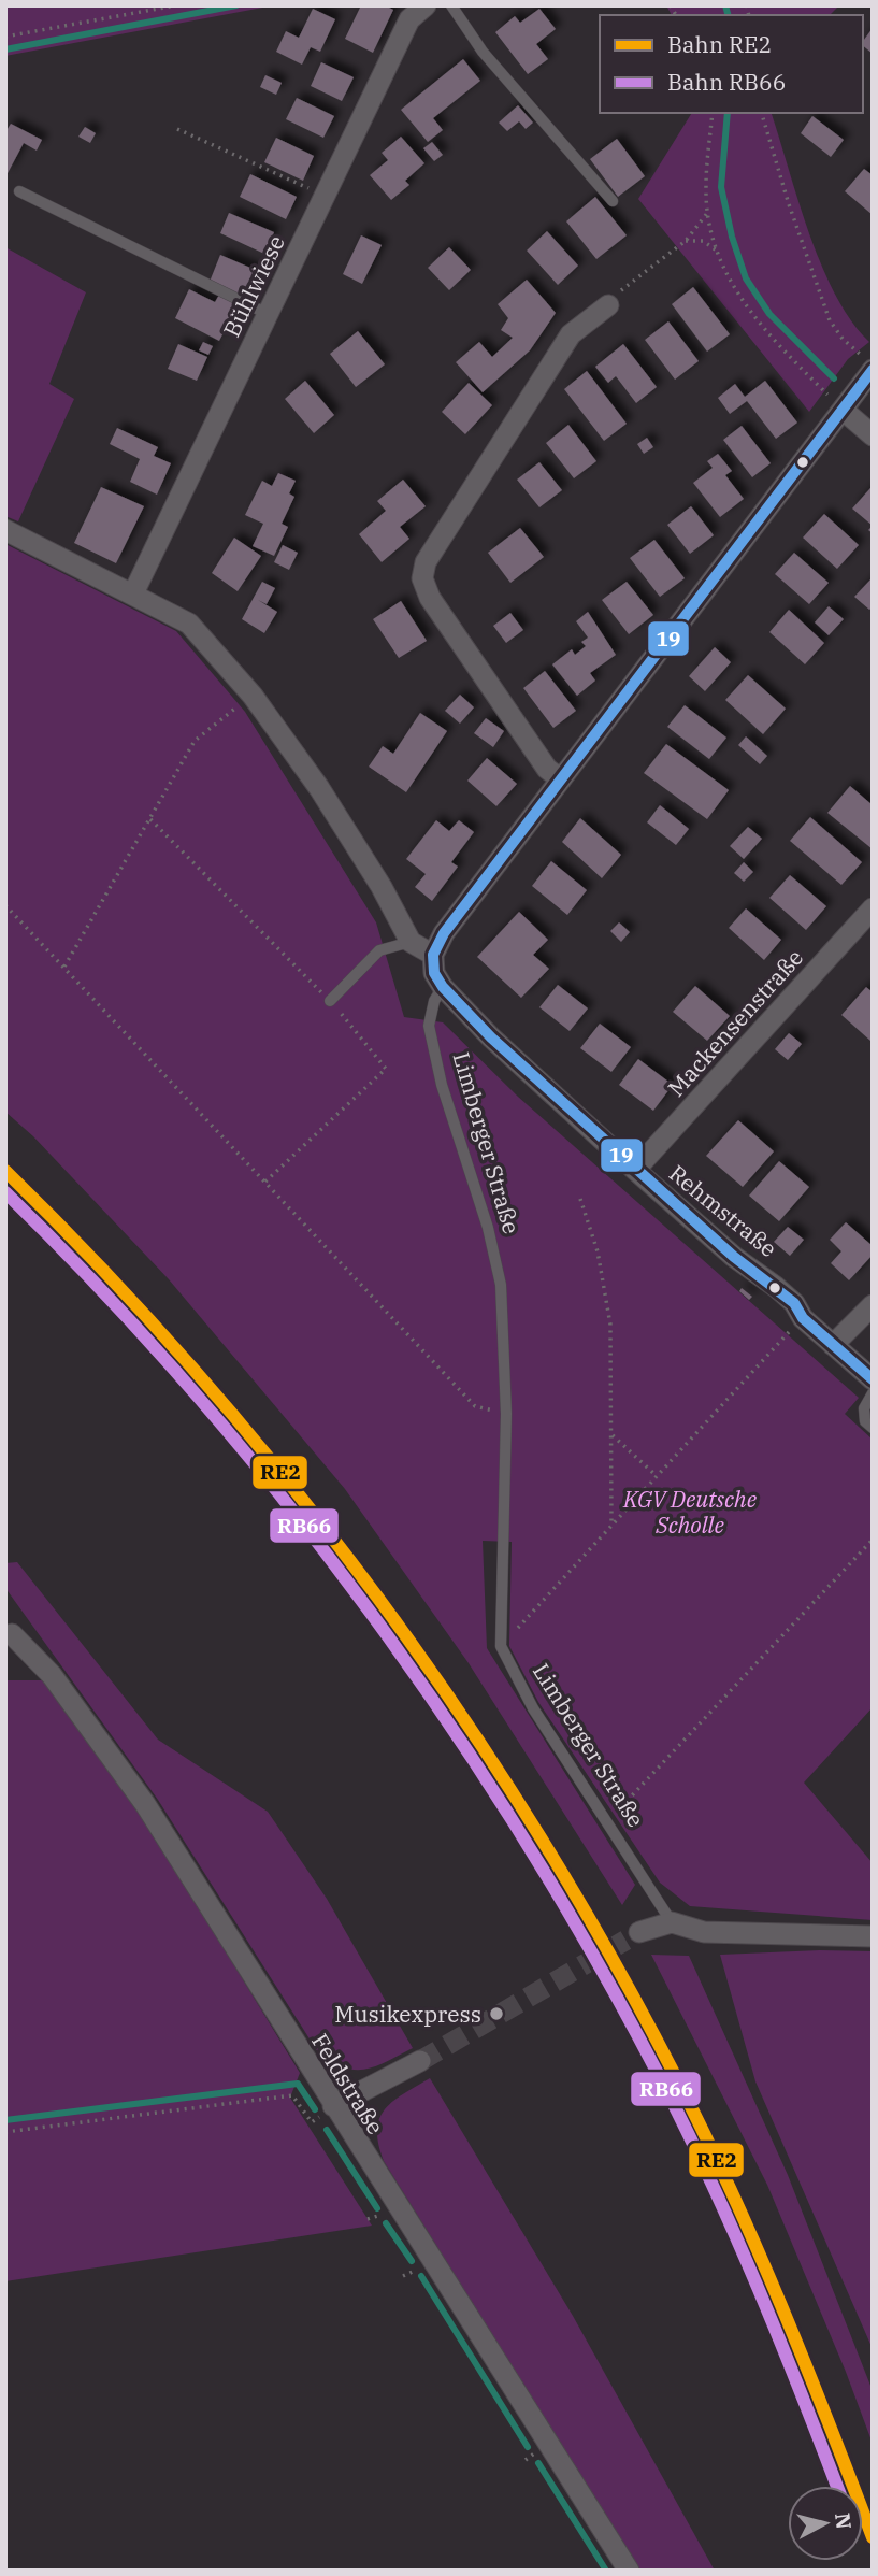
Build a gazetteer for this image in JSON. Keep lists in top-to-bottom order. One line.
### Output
{"streets":{"street":["Bühlwiese","Mackensenstraße","Rehmstraße","Feldstraße"],"lane":["Limberger Straße"]},"crossings":[["Mackensenstraße","Rehmstraße"],["Limberger Straße","Rehmstraße"]],"parks":["KGV Deutsche Scholle"],"places":["Musikexpress"],"lines":["transit line 19","rail line RE2","rail line RB66"],"legend":["Bahn RE2","Bahn RB66"],"north":"right"}
